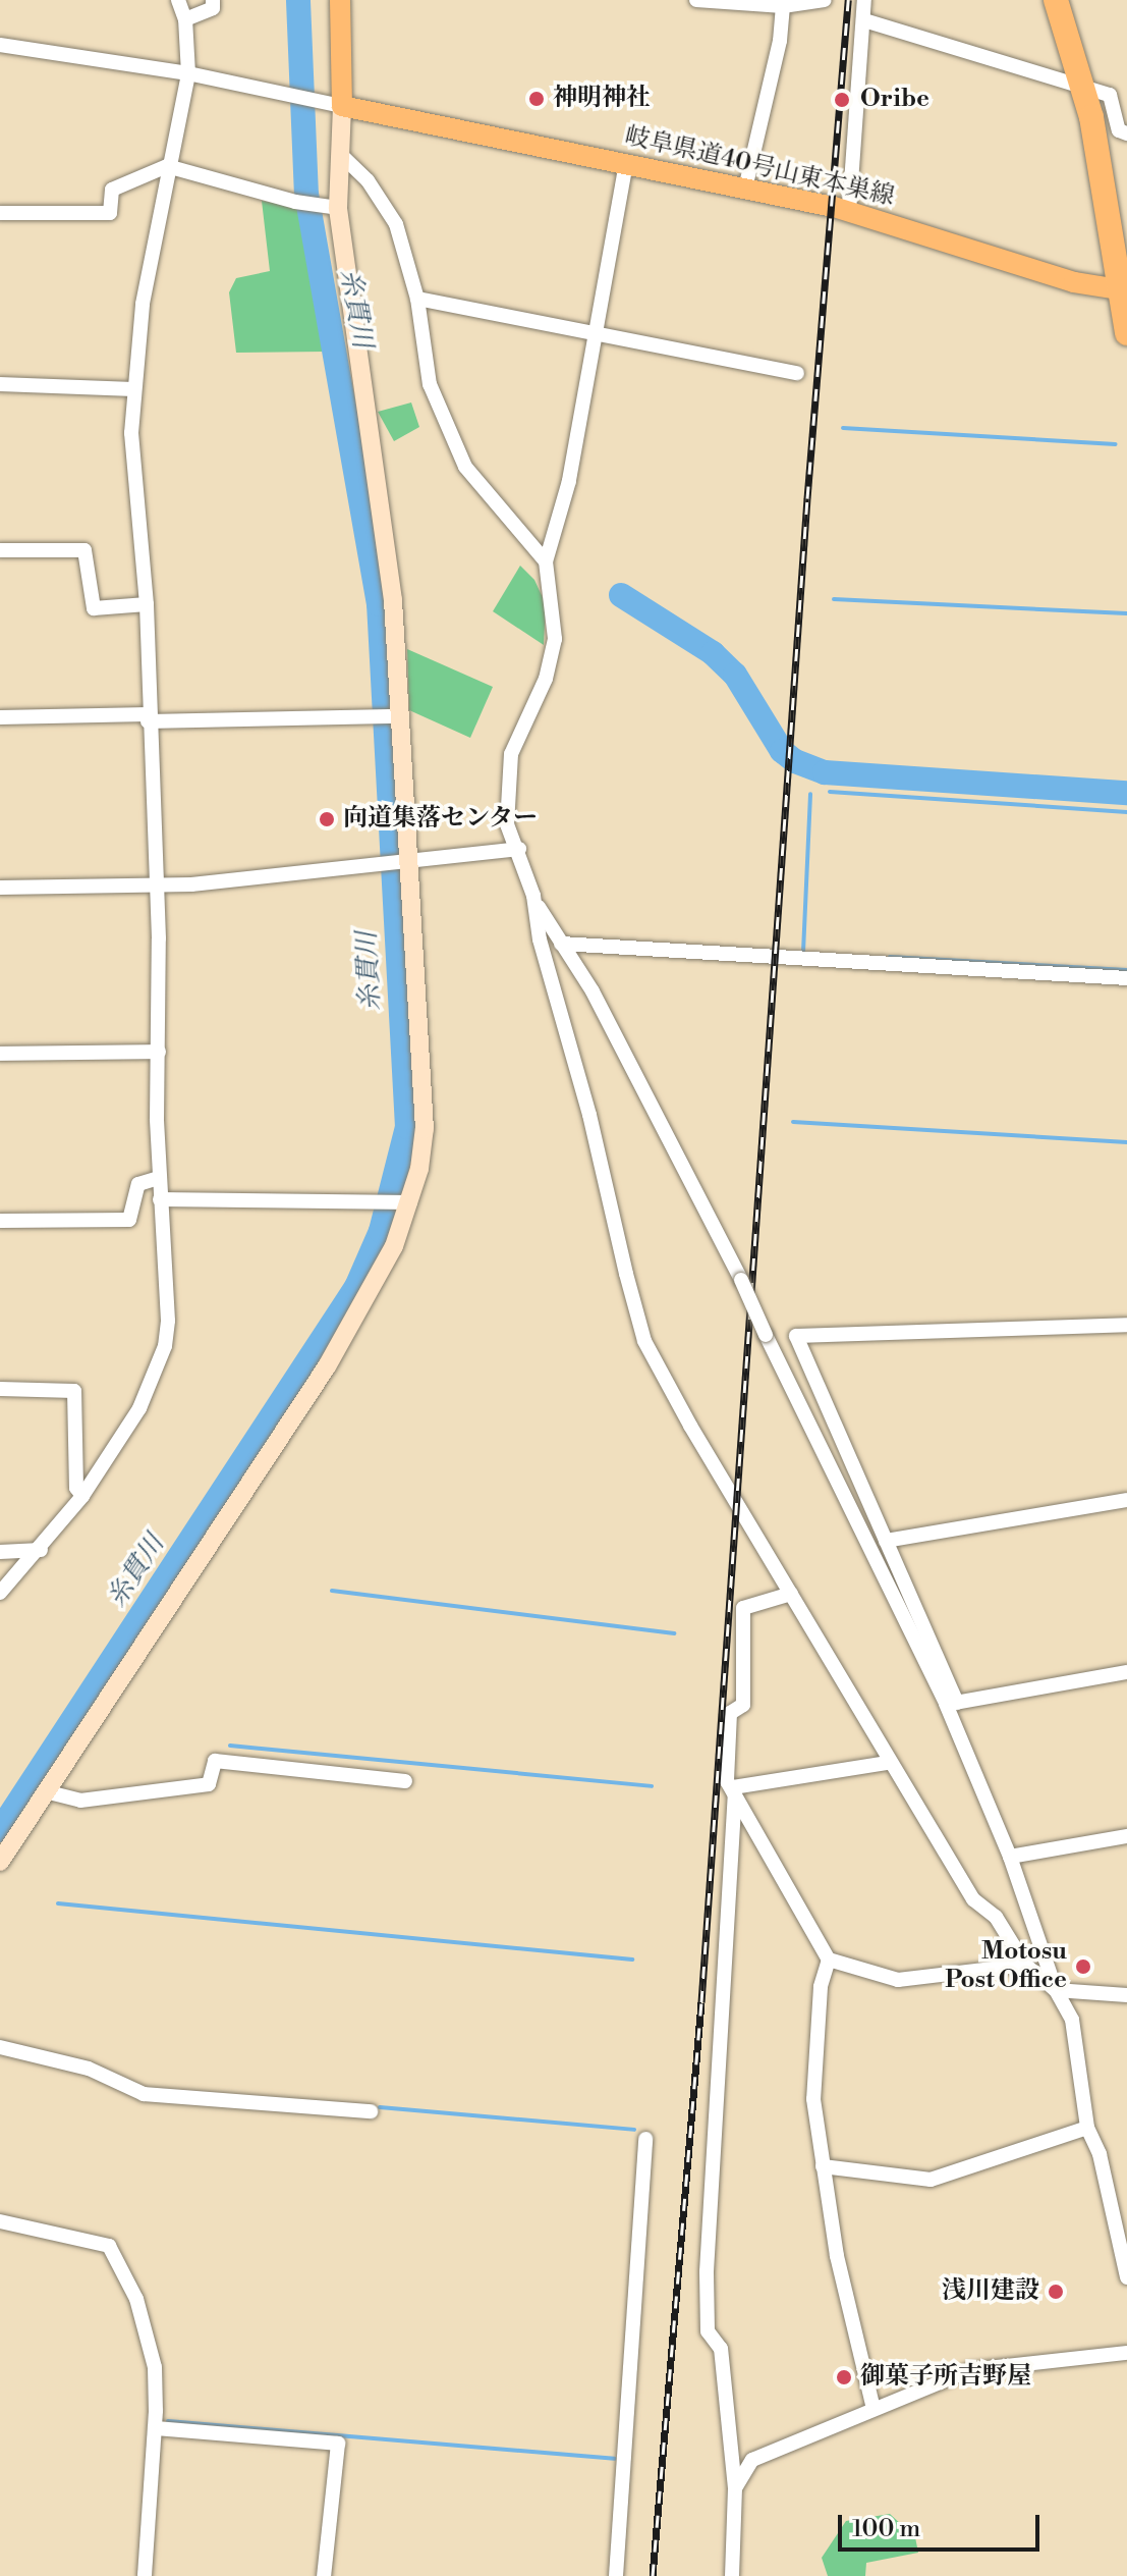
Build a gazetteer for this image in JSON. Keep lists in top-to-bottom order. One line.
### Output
{"streets":{"main road":["岐阜県道40号山東本巣線"]},"water":["糸貫川"],"places":["神明神社","Oribe","向道集落センター","Motosu Post Office","浅川建設","御菓子所吉野屋"],"scale_bar":"100 m"}
